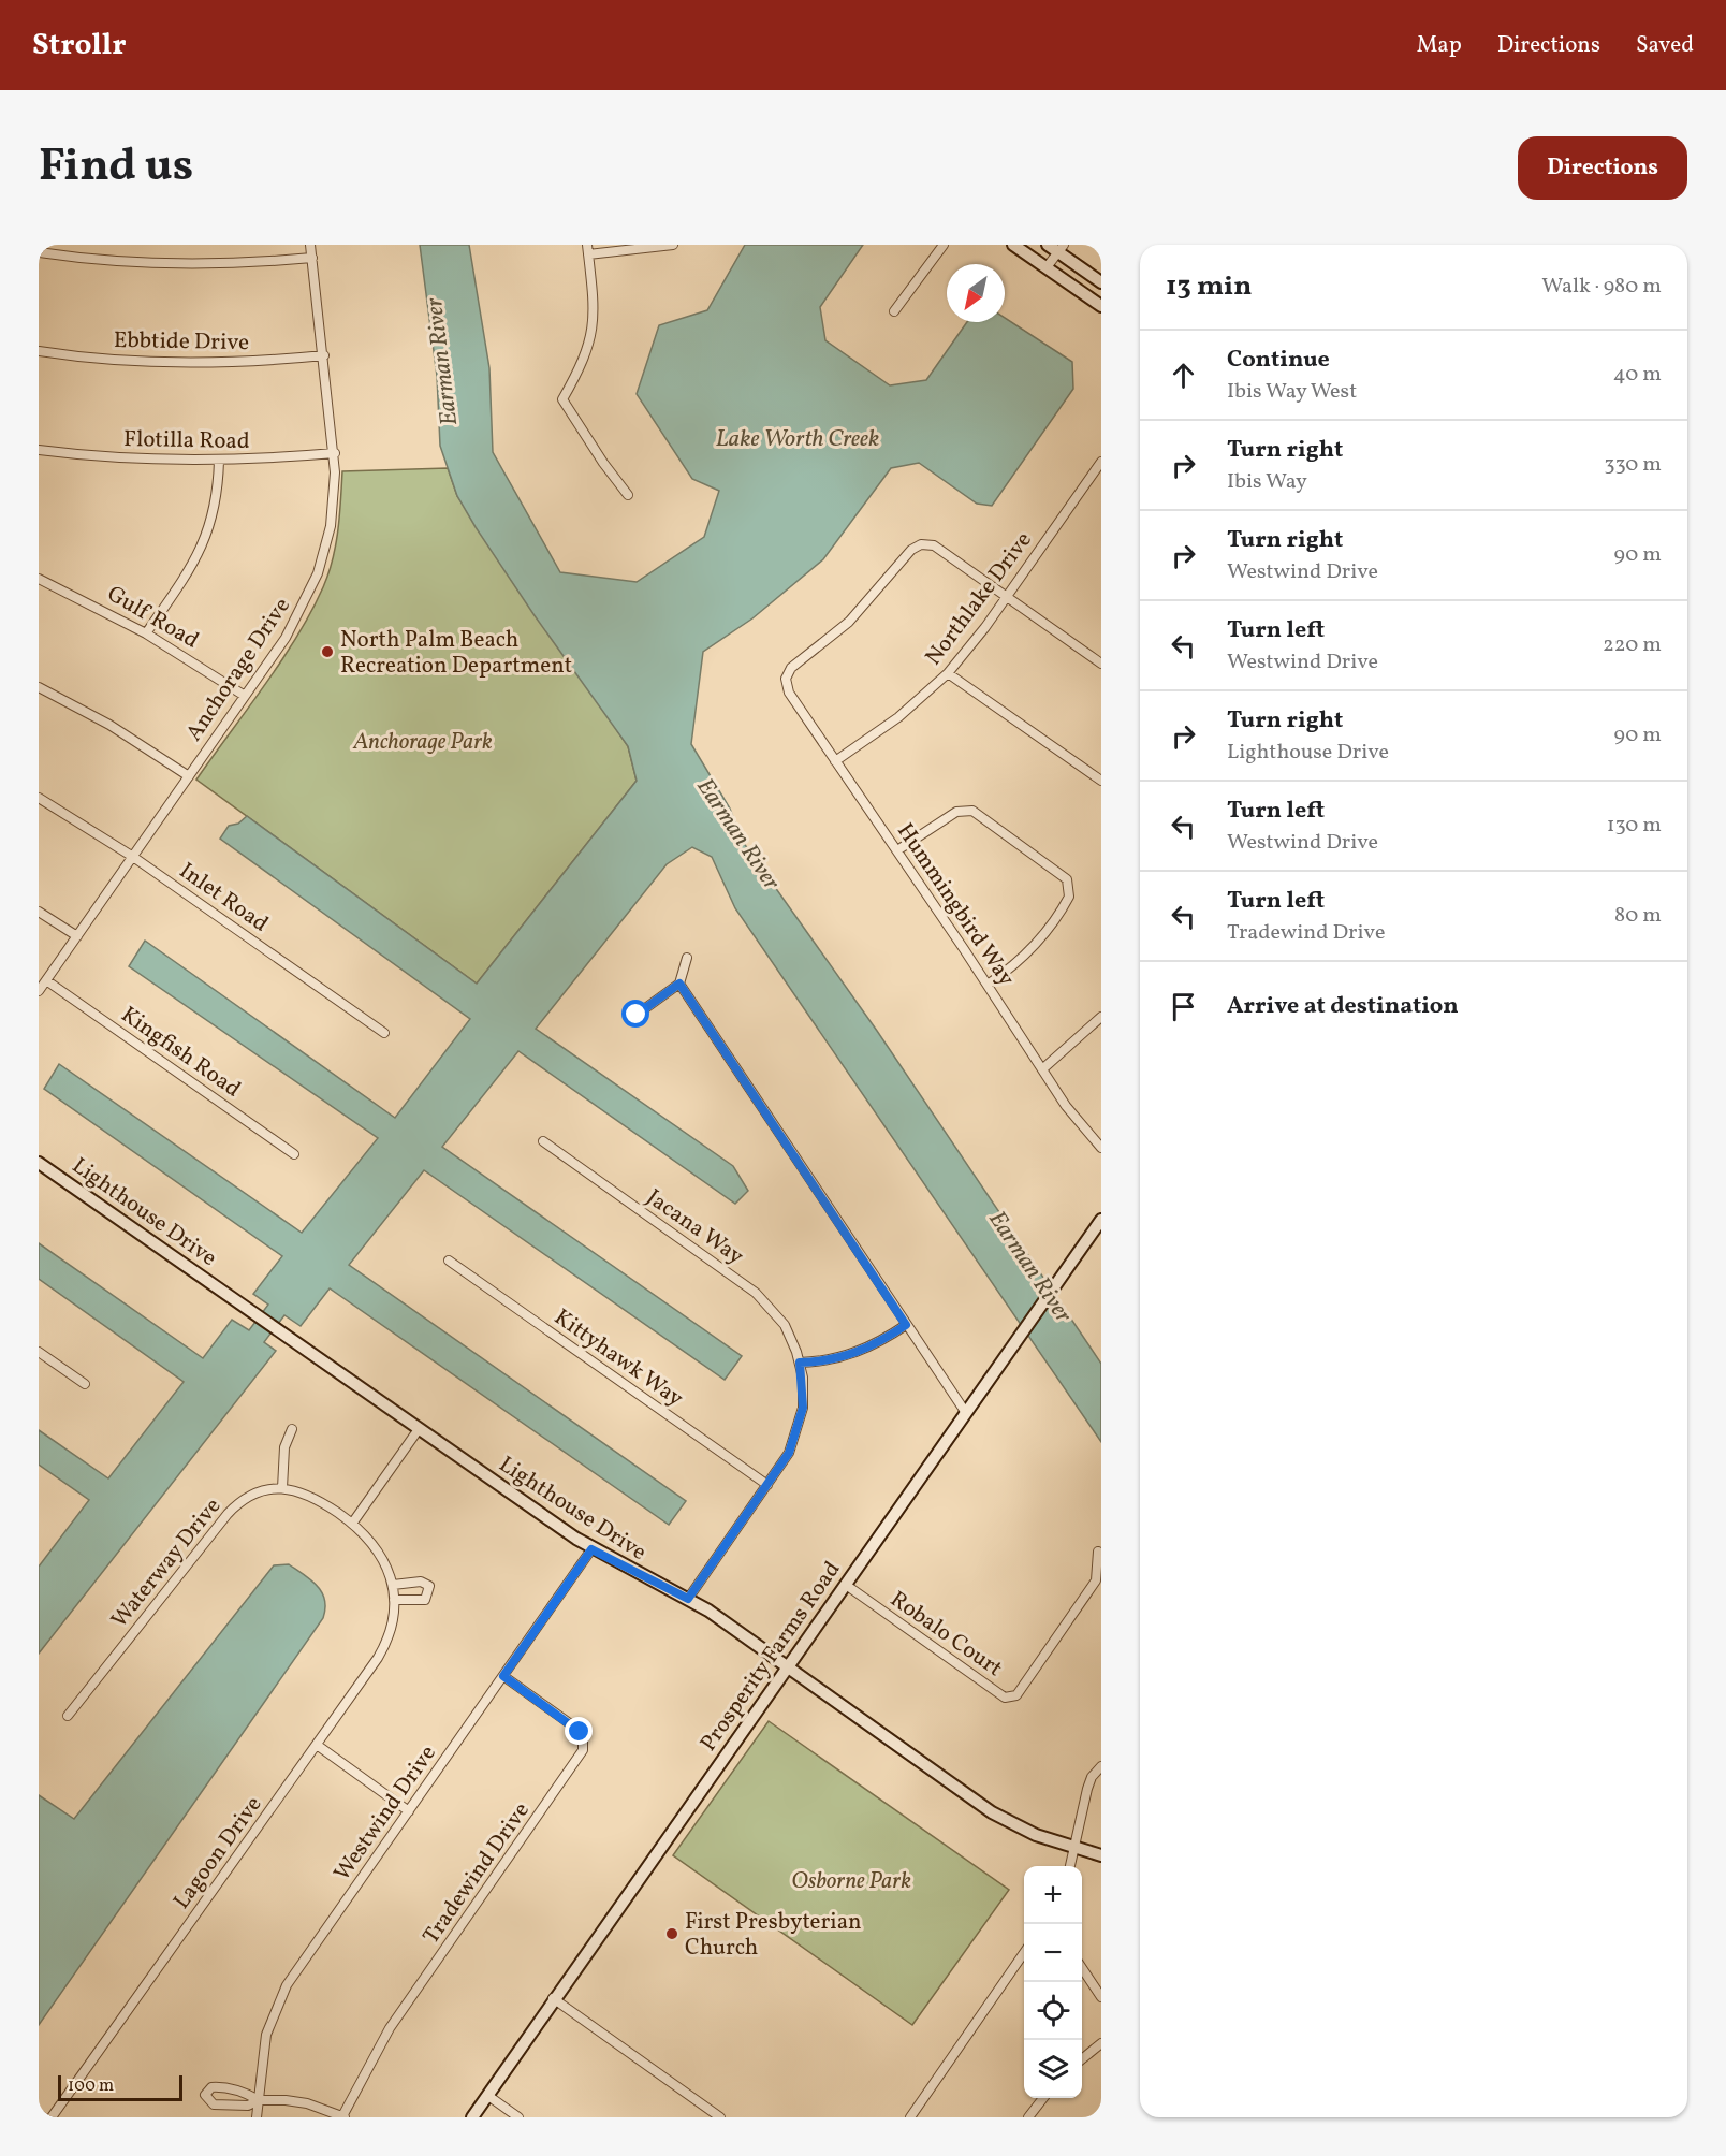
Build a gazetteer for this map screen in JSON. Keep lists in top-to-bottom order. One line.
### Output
{"streets":{"street":["Ebbtide Drive","Flotilla Road","Northlake Drive","Gulf Road","Anchorage Drive","Inlet Road","Hummingbird Way","Kingfish Road","Lighthouse Drive","Jacana Way","Kittyhawk Way","Waterway Drive","Robalo Court","Prosperity Farms Road","Westwind Drive","Lagoon Drive","Tradewind Drive"]},"crossings":[["Ebbtide Drive","Anchorage Drive"],["Flotilla Road","Anchorage Drive"],["Northlake Drive","Hummingbird Way"],["Gulf Road","Anchorage Drive"],["Anchorage Drive","Inlet Road"],["Anchorage Drive","Kingfish Road"],["Lighthouse Drive","Prosperity Farms Road"],["Lighthouse Drive","Westwind Drive"],["Waterway Drive","Lagoon Drive"],["Robalo Court","Prosperity Farms Road"],["Westwind Drive","Tradewind Drive"]],"water":["Earman River","Lake Worth Creek"],"parks":["Anchorage Park","Osborne Park"],"places":["North Palm Beach Recreation Department","First Presbyterian Church"],"scale_bar":"100 m","north":"bottom left","page":{"header":"Strollr","nav":["Map","Directions","Saved"],"title":"Find us","buttons":"Directions","heading":["13 min","Walk · 980 m"],"list":[["Continue","Ibis Way West","40 m"],["Turn right","Ibis Way","330 m"],["Turn right","Westwind Drive","90 m"],["Turn left","Westwind Drive","220 m"],["Turn right","Lighthouse Drive","90 m"],["Turn left","Westwind Drive","130 m"],["Turn left","Tradewind Drive","80 m"],"Arrive at destination"],"map_buttons":["+","−"],"scale":"100 m"}}
